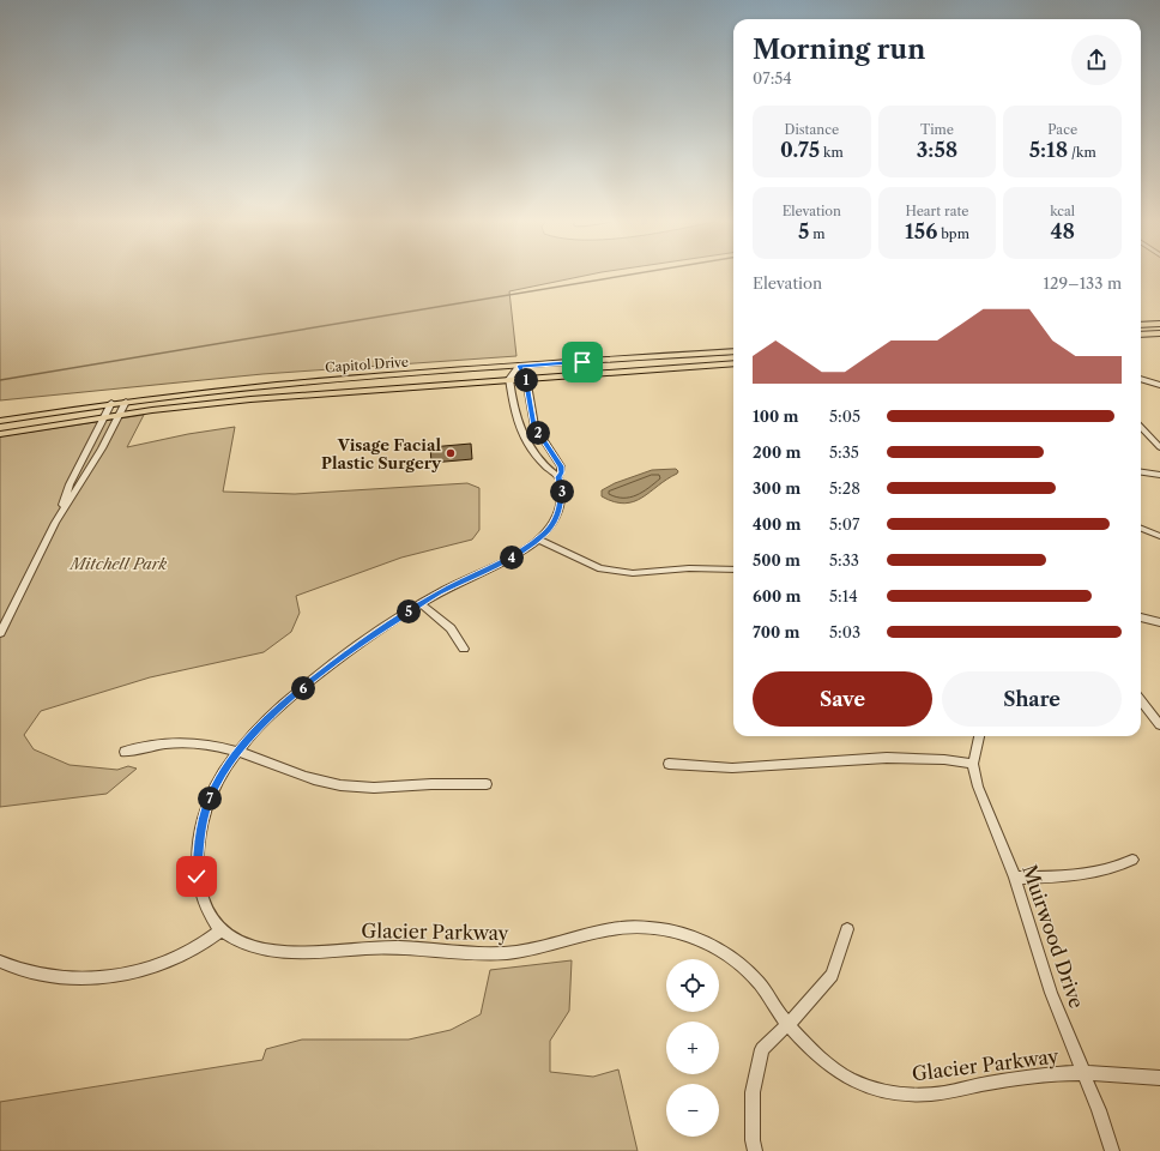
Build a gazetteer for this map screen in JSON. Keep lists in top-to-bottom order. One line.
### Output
{"streets":{"main road":["Capitol Drive"],"street":["Glacier Parkway","Muirwood Drive"]},"crossings":[["Glacier Parkway","Muirwood Drive"]],"parks":["Mitchell Park"],"places":["Visage Facial Plastic Surgery"],"page":{"heading":["Morning run","07:54"],"stats":[["Distance","0.75 km"],["Time","3:58"],["Pace","5:18 /km"],["Elevation","5 m"],["Heart rate","156 bpm"],["kcal","48"]],"chart":["Elevation","129–133 m"],"pins":["1","2","3","4","5","6","7"],"list":[{"name":"100 m","note":"5:05"},{"name":"200 m","note":"5:35"},{"name":"300 m","note":"5:28"},{"name":"400 m","note":"5:07"},{"name":"500 m","note":"5:33"},{"name":"600 m","note":"5:14"},{"name":"700 m","note":"5:03"}],"buttons":["Save","Share"],"map_buttons":["+","−"]}}
